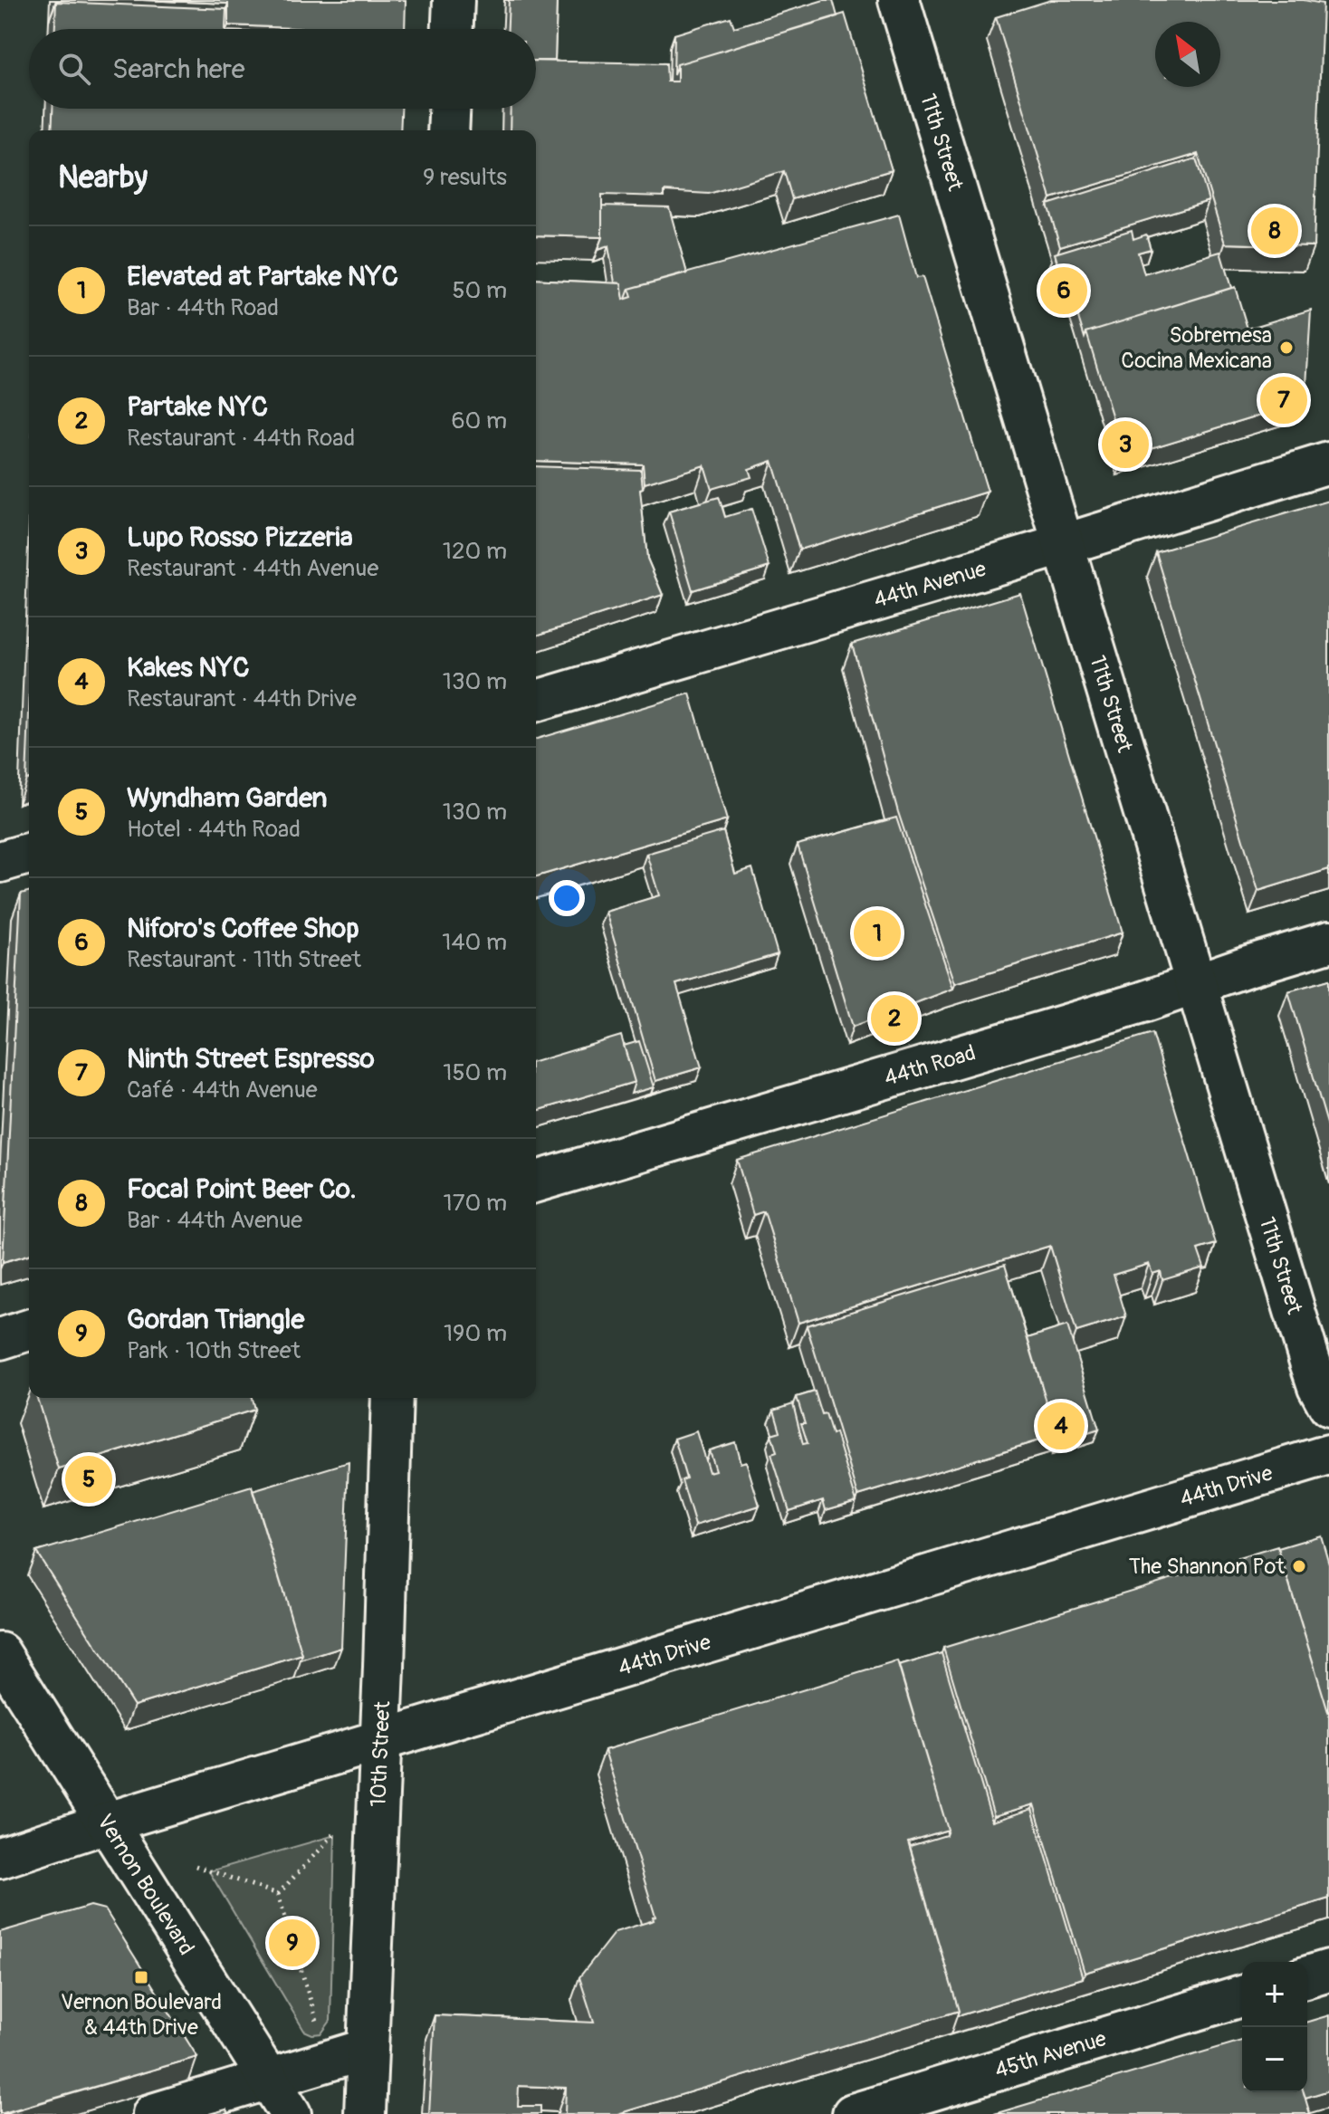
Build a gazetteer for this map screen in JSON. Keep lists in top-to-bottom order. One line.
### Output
{"streets":{"street":["11th Street","44th Avenue","44th Road","44th Drive","10th Street","Vernon Boulevard","45th Avenue"]},"crossings":[["11th Street","44th Avenue"],["11th Street","44th Road"],["44th Drive","10th Street"],["44th Drive","Vernon Boulevard"]],"places":{"other":["Sobremesa Cocina Mexicana","The Shannon Pot"],"transit":["Vernon Boulevard & 44th Drive"]},"north":"top left","page":{"search":"Search here","heading":["Nearby","9 results"],"pins":["8","6","7","3","1","2","4","5","9"],"list":[{"mark":"1","name":"Elevated at Partake NYC","note":"Bar · 44th Road","value":"50 m"},{"mark":"2","name":"Partake NYC","note":"Restaurant · 44th Road","value":"60 m"},{"mark":"3","name":"Lupo Rosso Pizzeria","note":"Restaurant · 44th Avenue","value":"120 m"},{"mark":"4","name":"Kakes NYC","note":"Restaurant · 44th Drive","value":"130 m"},{"mark":"5","name":"Wyndham Garden","note":"Hotel · 44th Road","value":"130 m"},{"mark":"6","name":"Niforo's Coffee Shop","note":"Restaurant · 11th Street","value":"140 m"},{"mark":"7","name":"Ninth Street Espresso","note":"Café · 44th Avenue","value":"150 m"},{"mark":"8","name":"Focal Point Beer Co.","note":"Bar · 44th Avenue","value":"170 m"},{"mark":"9","name":"Gordan Triangle","note":"Park · 10th Street","value":"190 m"}],"map_buttons":["+","−"]}}
